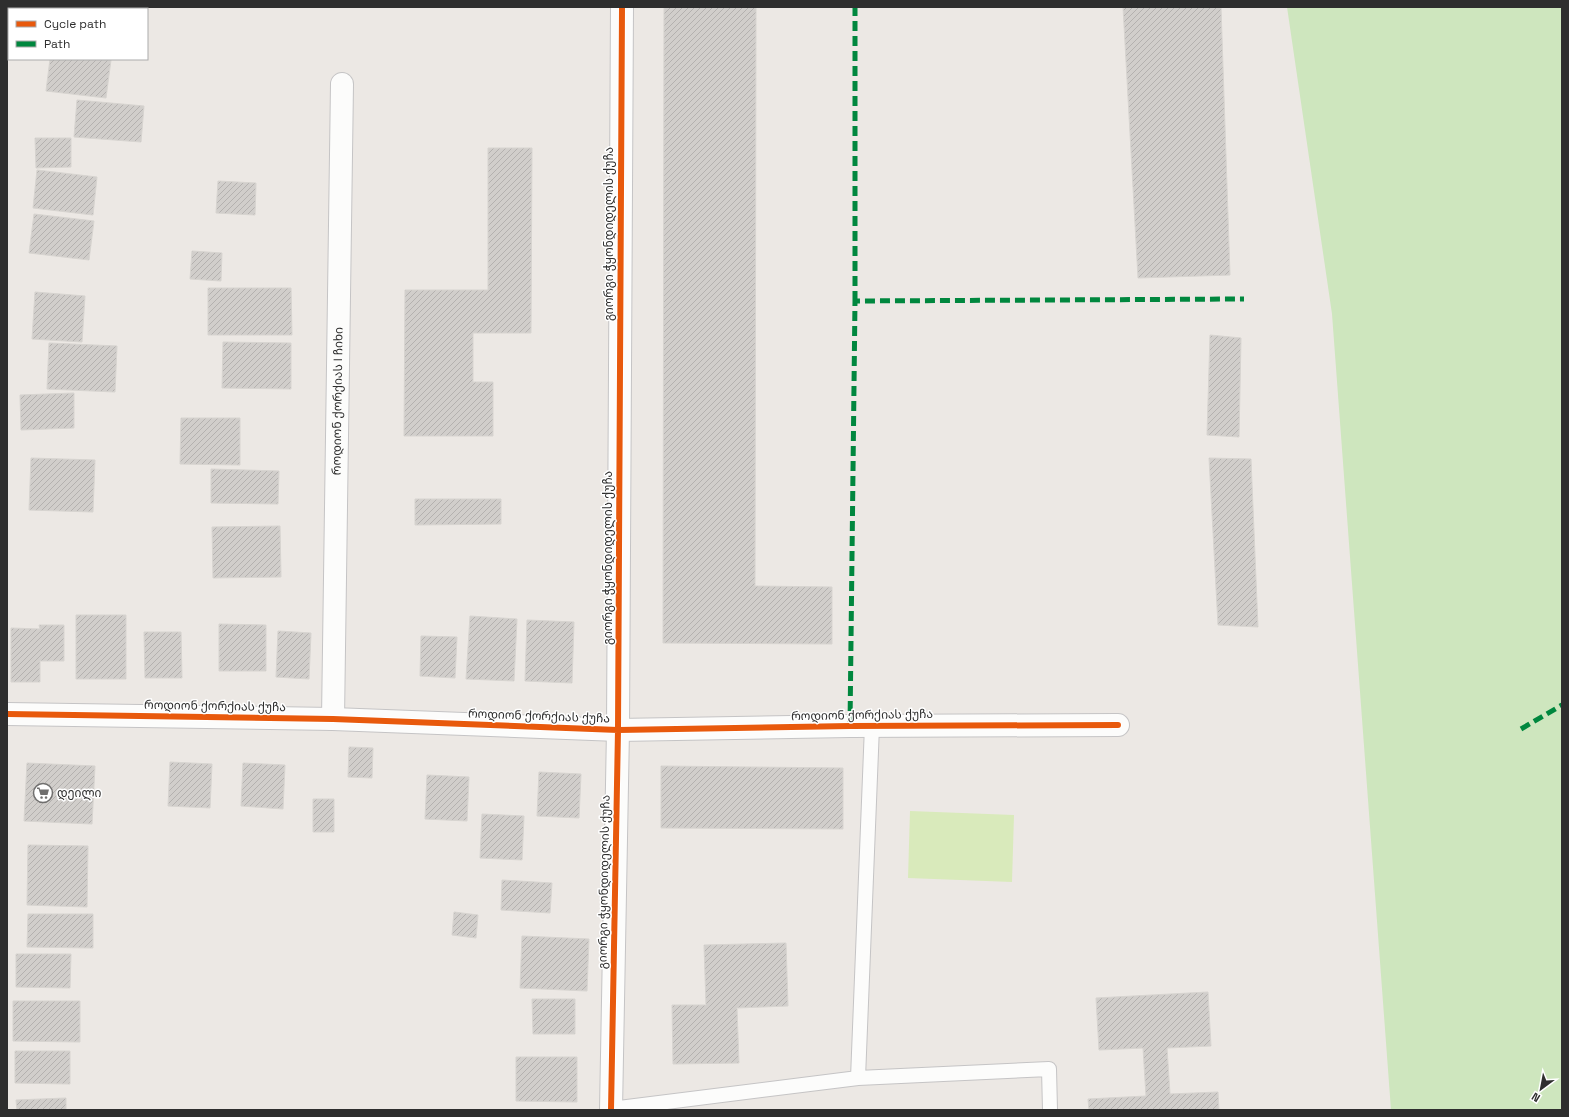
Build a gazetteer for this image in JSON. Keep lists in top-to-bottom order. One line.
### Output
{"streets":{"street":["გიორგი ჭყონდიდელის ქუჩა","როდიონ ქორქიას I ჩიხი","როდიონ ქორქიას ქუჩა"]},"crossings":[["გიორგი ჭყონდიდელის ქუჩა","როდიონ ქორქიას ქუჩა"],["როდიონ ქორქიას I ჩიხი","როდიონ ქორქიას ქუჩა"]],"places":{"supermarket":["დეილი"]},"legend":["Cycle path","Path"],"north":"bottom left"}
